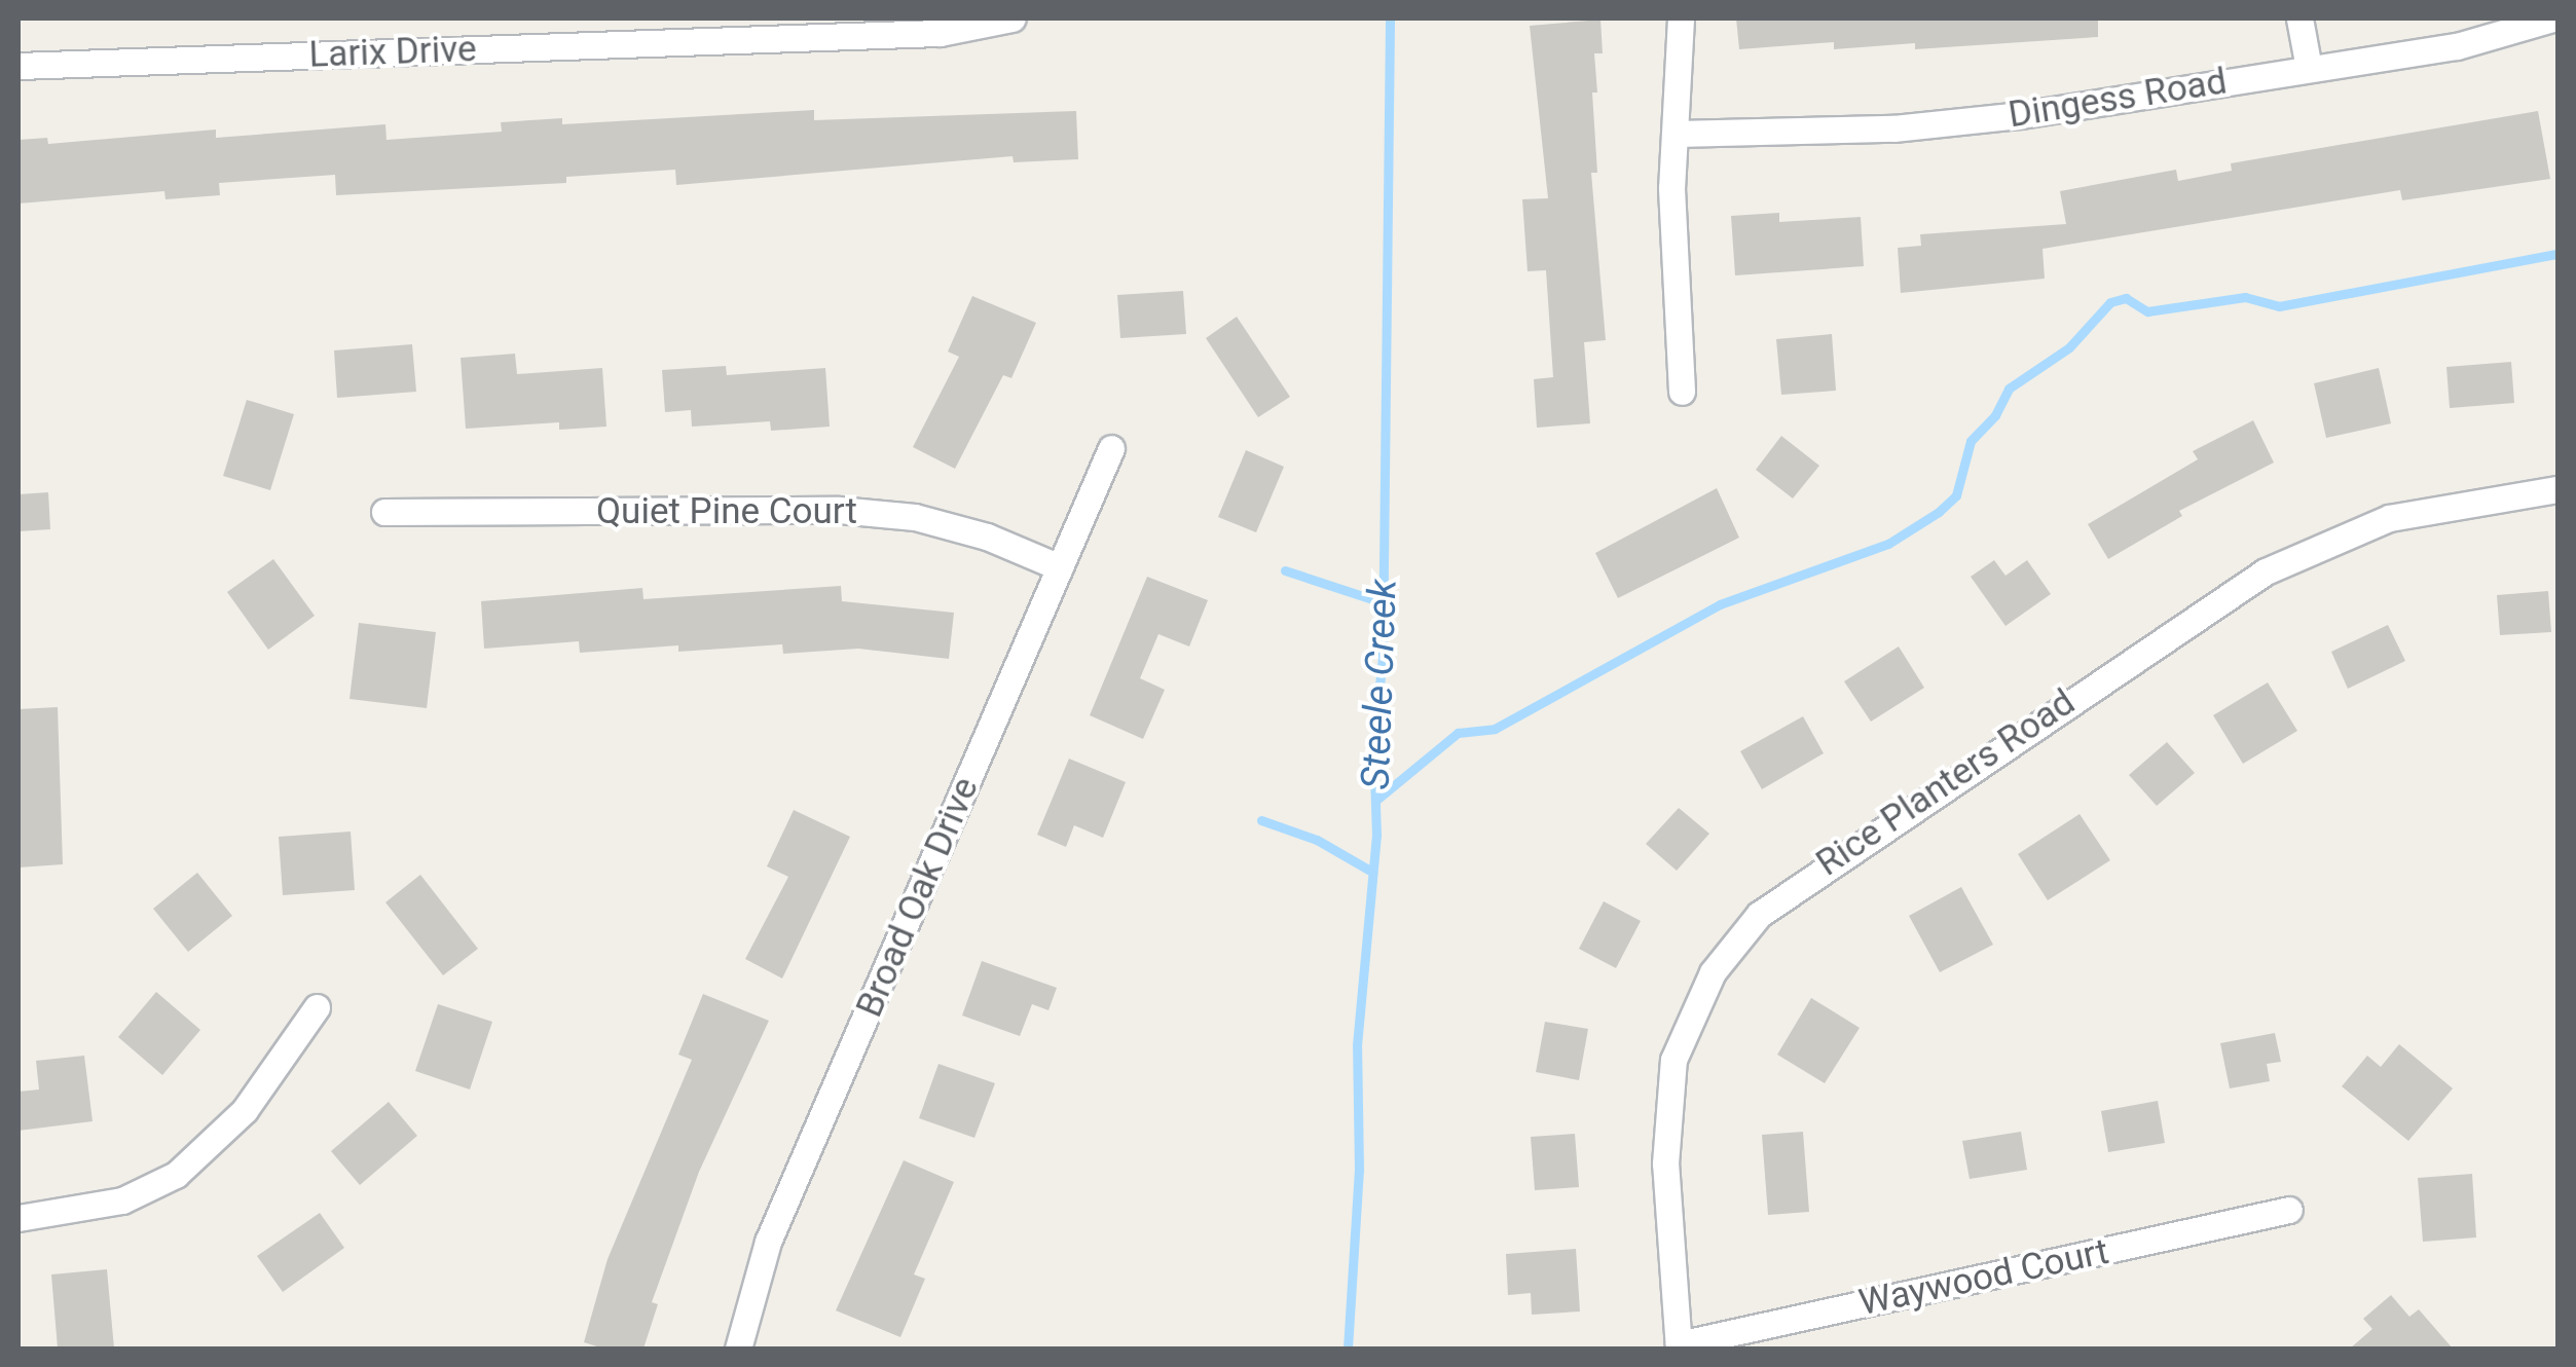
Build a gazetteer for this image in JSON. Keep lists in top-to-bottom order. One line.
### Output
{"streets":{"street":["Larix Drive","Dingess Road","Quiet Pine Court","Rice Planters Road","Broad Oak Drive","Waywood Court"]},"crossings":[["Quiet Pine Court","Broad Oak Drive"],["Rice Planters Road","Waywood Court"]],"water":["Steele Creek"]}
